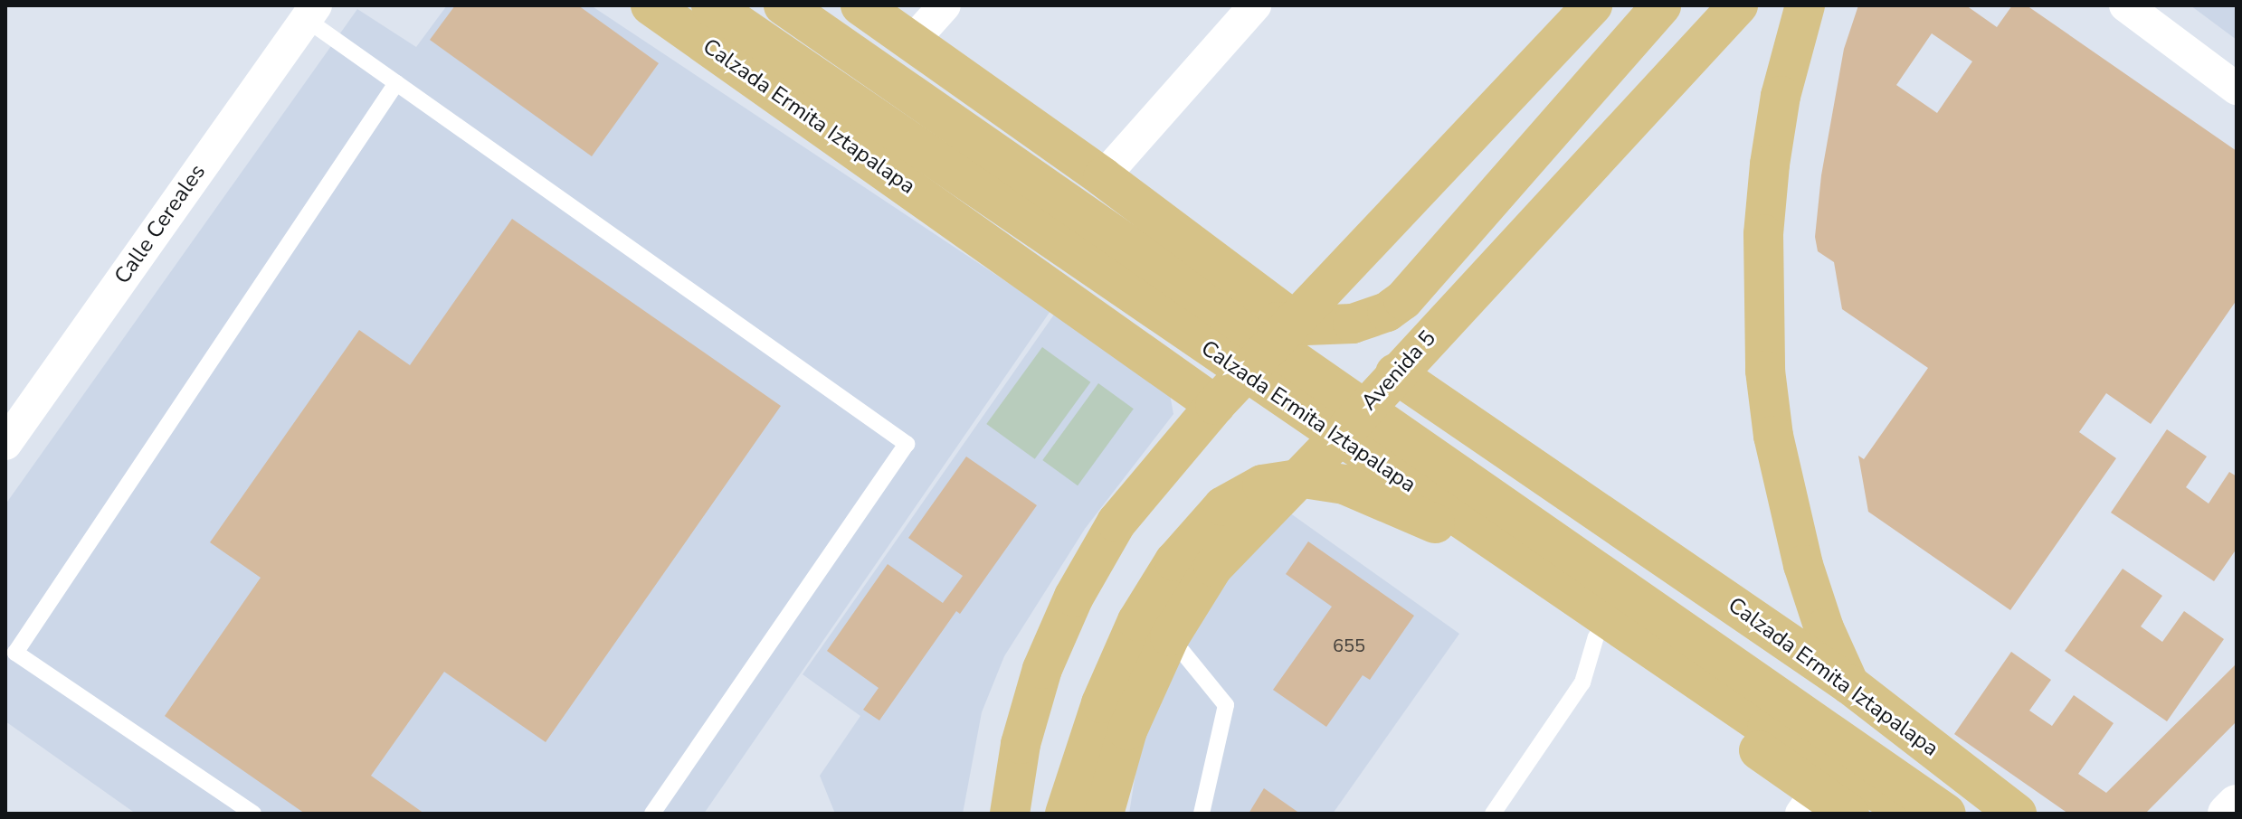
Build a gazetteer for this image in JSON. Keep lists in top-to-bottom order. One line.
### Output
{"streets":{"main road":["Calzada Ermita Iztapalapa","Avenida 5"],"street":["Calle Cereales"]},"crossings":[["Calzada Ermita Iztapalapa","Avenida 5"]],"house_numbers":["655"]}
